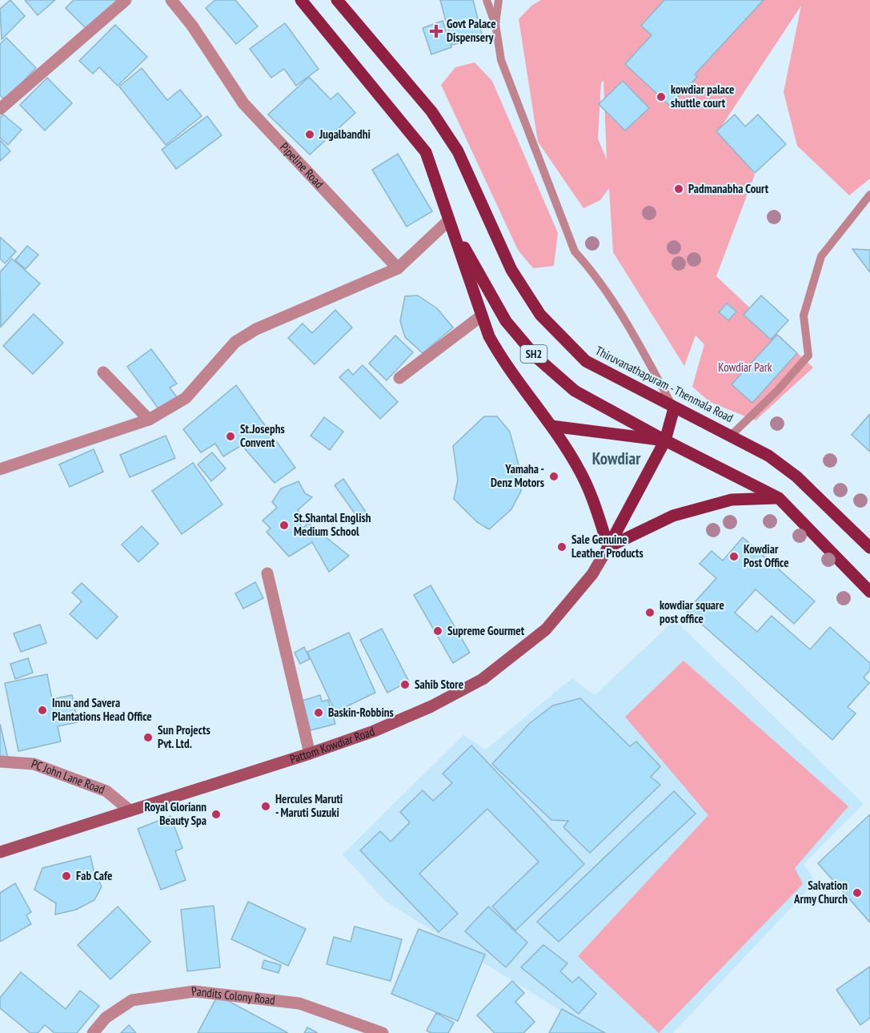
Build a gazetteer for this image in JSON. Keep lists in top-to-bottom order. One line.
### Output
{"streets":{"main road":["SH2","Thiruvanathapuram - Thenmala Road","Pattom Kowdiar Road"],"street":["Pipeline Road","PC John Lane Road","Pandits Colony Road"]},"crossings":[["Pattom Kowdiar Road","PC John Lane Road"]],"districts":["Kowdiar"],"parks":["Kowdiar Park"],"places":{"health":["Govt Palace Dispensery"],"other":["kowdiar palace shuttle court","Jugalbandhi","Padmanabha Court","St.Josephs Convent","Yamaha - Denz Motors","St.Shantal English Medium School","Sale Genuine Leather Products","Kowdiar Post Office","kowdiar square post office","Supreme Gourmet","Sahib Store","Innu and Savera Plantations Head Office","Baskin-Robbins","Sun Projects Pvt. Ltd.","Hercules Maruti - Maruti Suzuki","Royal Gloriann Beauty Spa","Fab Cafe","Salvation Army Church"]}}
